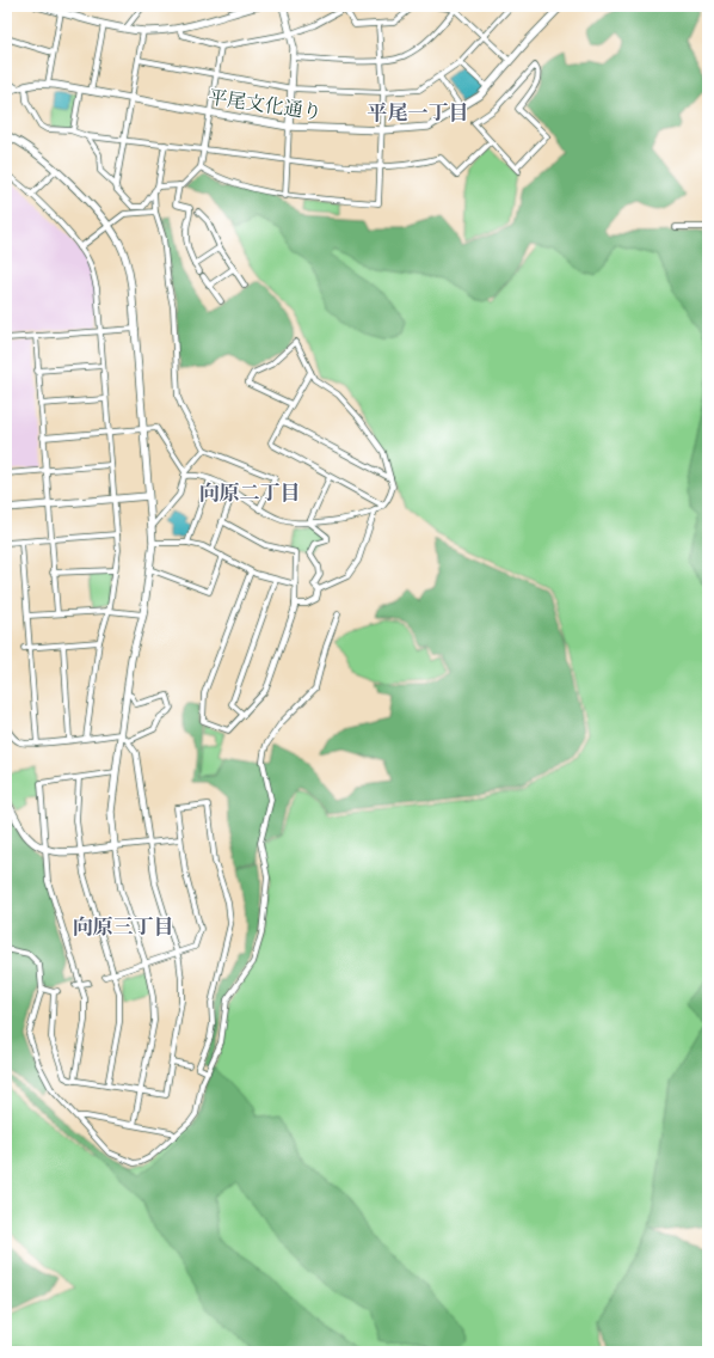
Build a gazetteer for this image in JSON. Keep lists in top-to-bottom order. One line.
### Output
{"streets":{"street":["平尾文化通り"]},"districts":["平尾一丁目","向原二丁目","向原三丁目"]}
